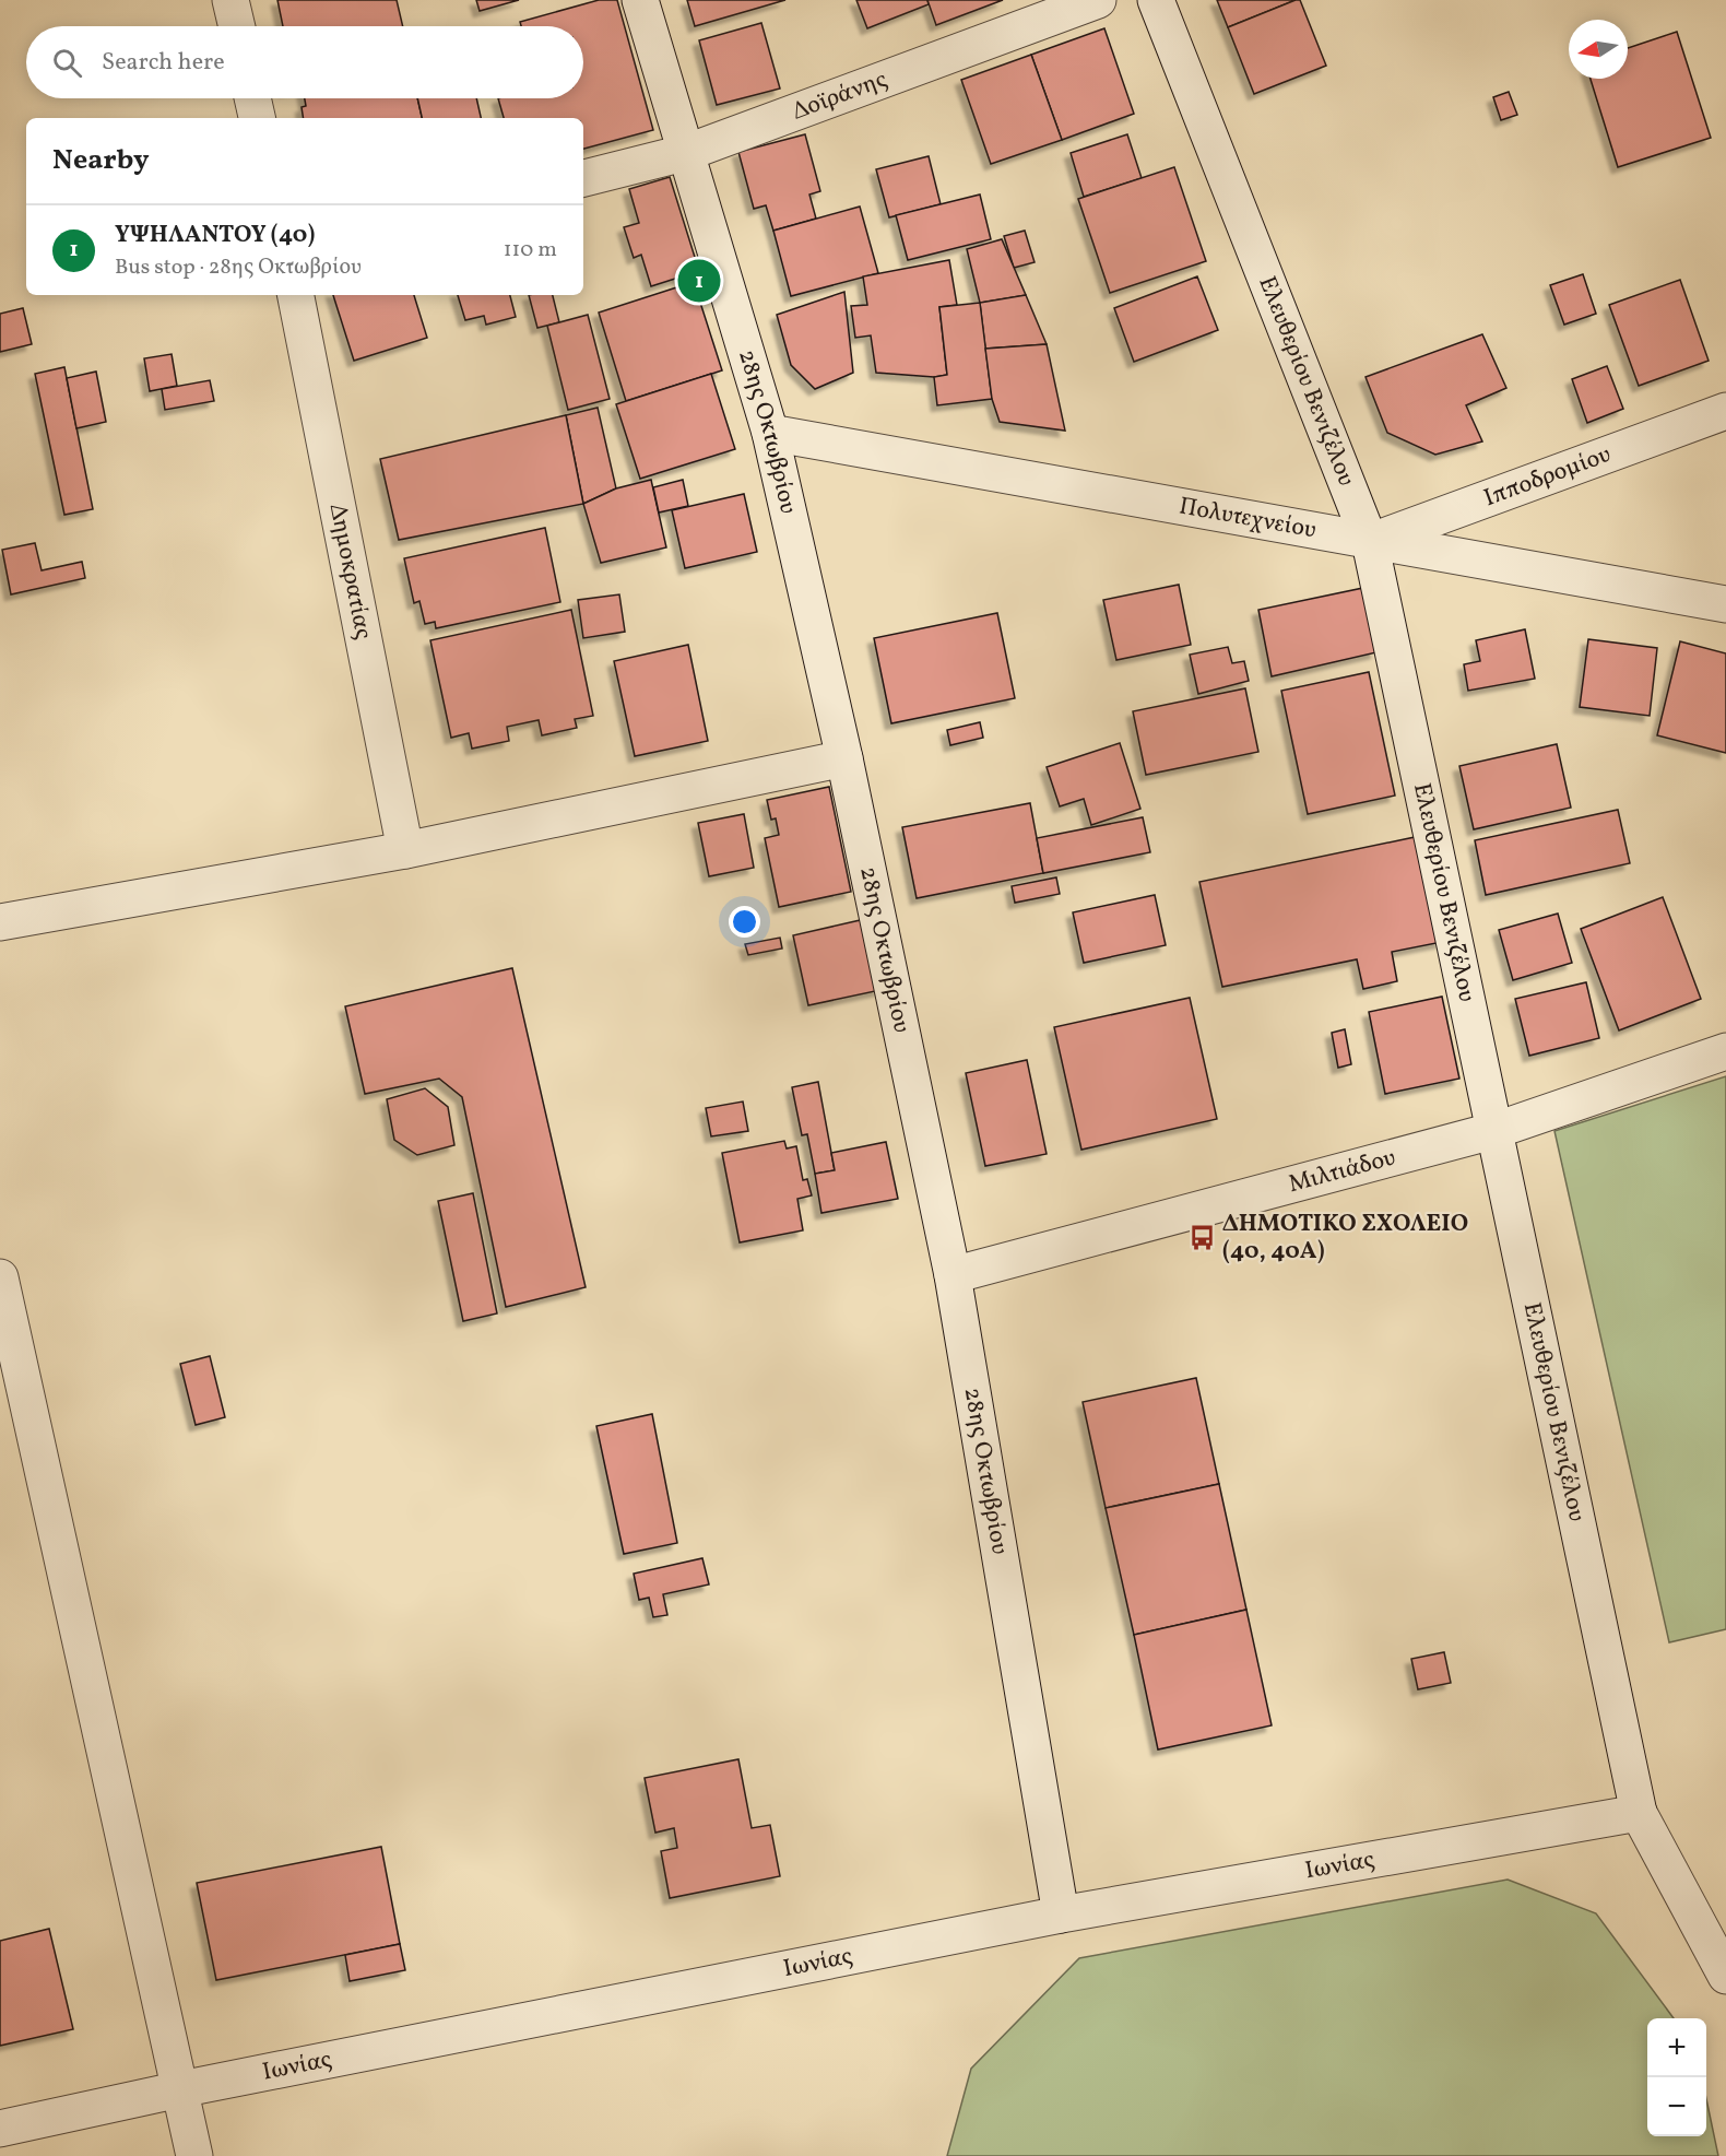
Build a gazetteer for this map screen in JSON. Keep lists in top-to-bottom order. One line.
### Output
{"streets":{"street":["Δοϊράνης","Ελευθερίου Βενιζέλου","28ης Οκτωβρίου","Ιπποδρομίου","Πολυτεχνείου","Δημοκρατίας","Μιλτιάδου","Ιωνίας"]},"crossings":[["Δοϊράνης","28ης Οκτωβρίου"],["Ελευθερίου Βενιζέλου","Ιπποδρομίου"],["Ελευθερίου Βενιζέλου","Πολυτεχνείου"],["Ελευθερίου Βενιζέλου","Μιλτιάδου"],["Ελευθερίου Βενιζέλου","Ιωνίας"],["28ης Οκτωβρίου","Πολυτεχνείου"],["28ης Οκτωβρίου","Μιλτιάδου"],["28ης Οκτωβρίου","Ιωνίας"],["Ιπποδρομίου","Πολυτεχνείου"]],"places":{"bus stop":["ΔΗΜΟΤΙΚΟ ΣΧΟΛΕΙΟ (40, 40Α)"]},"north":"left","page":{"search":"Search here","heading":"Nearby","list":[{"mark":"1","name":"ΥΨΗΛΑΝΤΟΥ (40)","note":"Bus stop · 28ης Οκτωβρίου","value":"110 m"}],"pins":"1","map_buttons":["+","−"]}}
